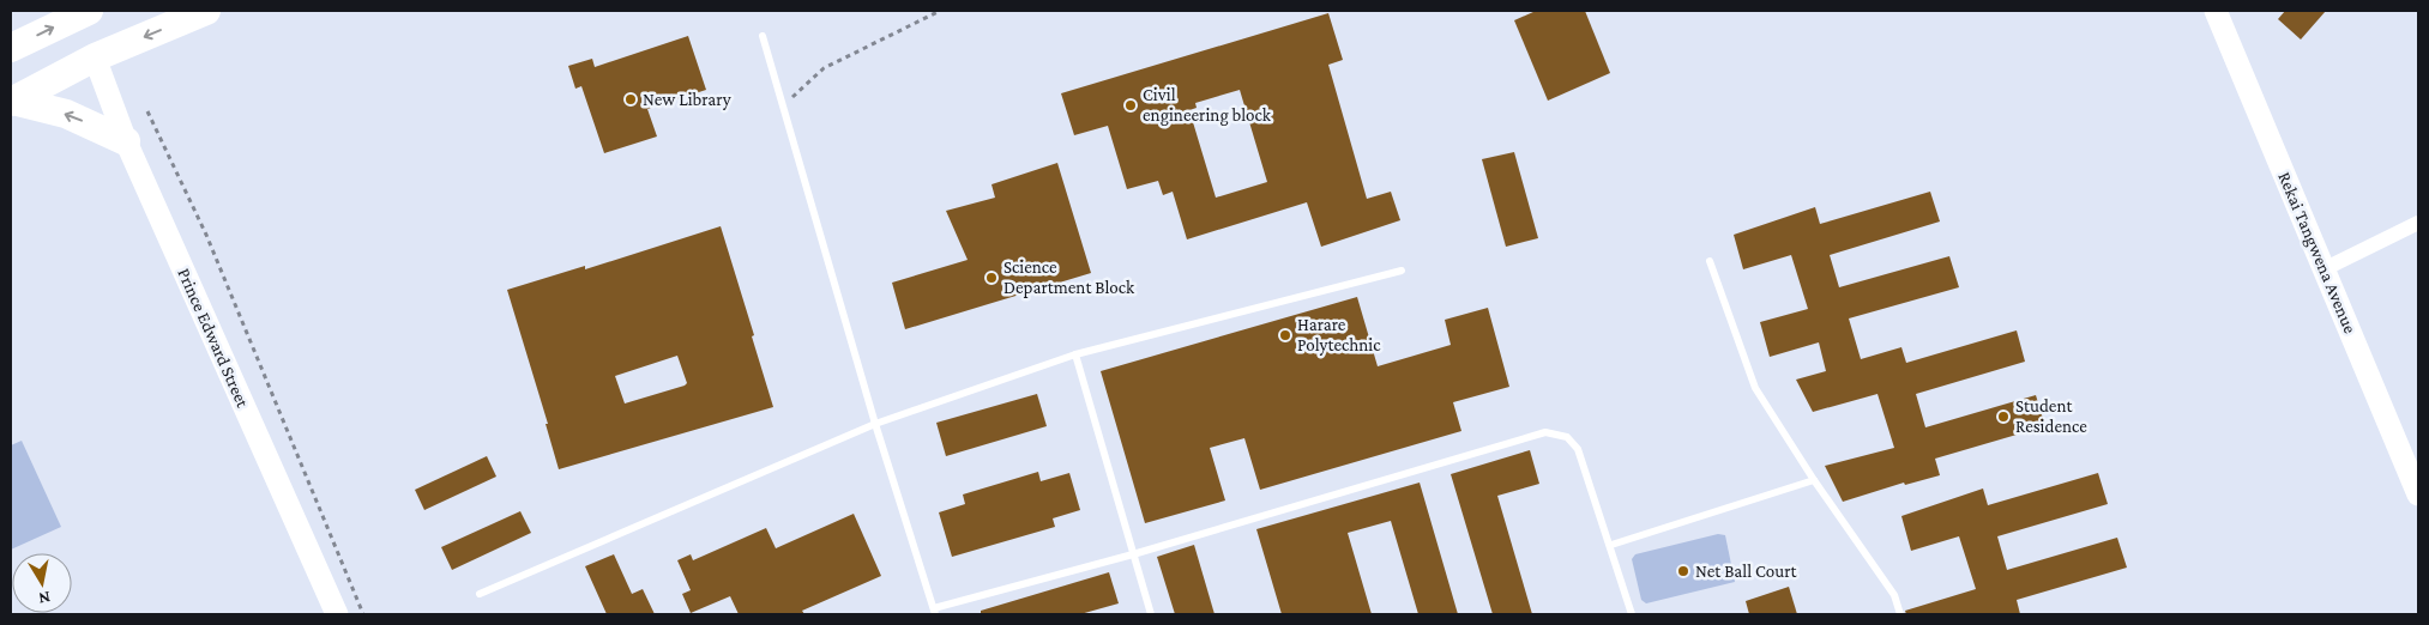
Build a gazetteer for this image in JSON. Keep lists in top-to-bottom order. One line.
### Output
{"streets":{"main road":["Rekai Tangwena Avenue","Prince Edward Street"]},"places":["New Library","Civil engineering block","Science Department Block","Harare Polytechnic","Student Residence","Net Ball Court"],"north":"bottom"}
